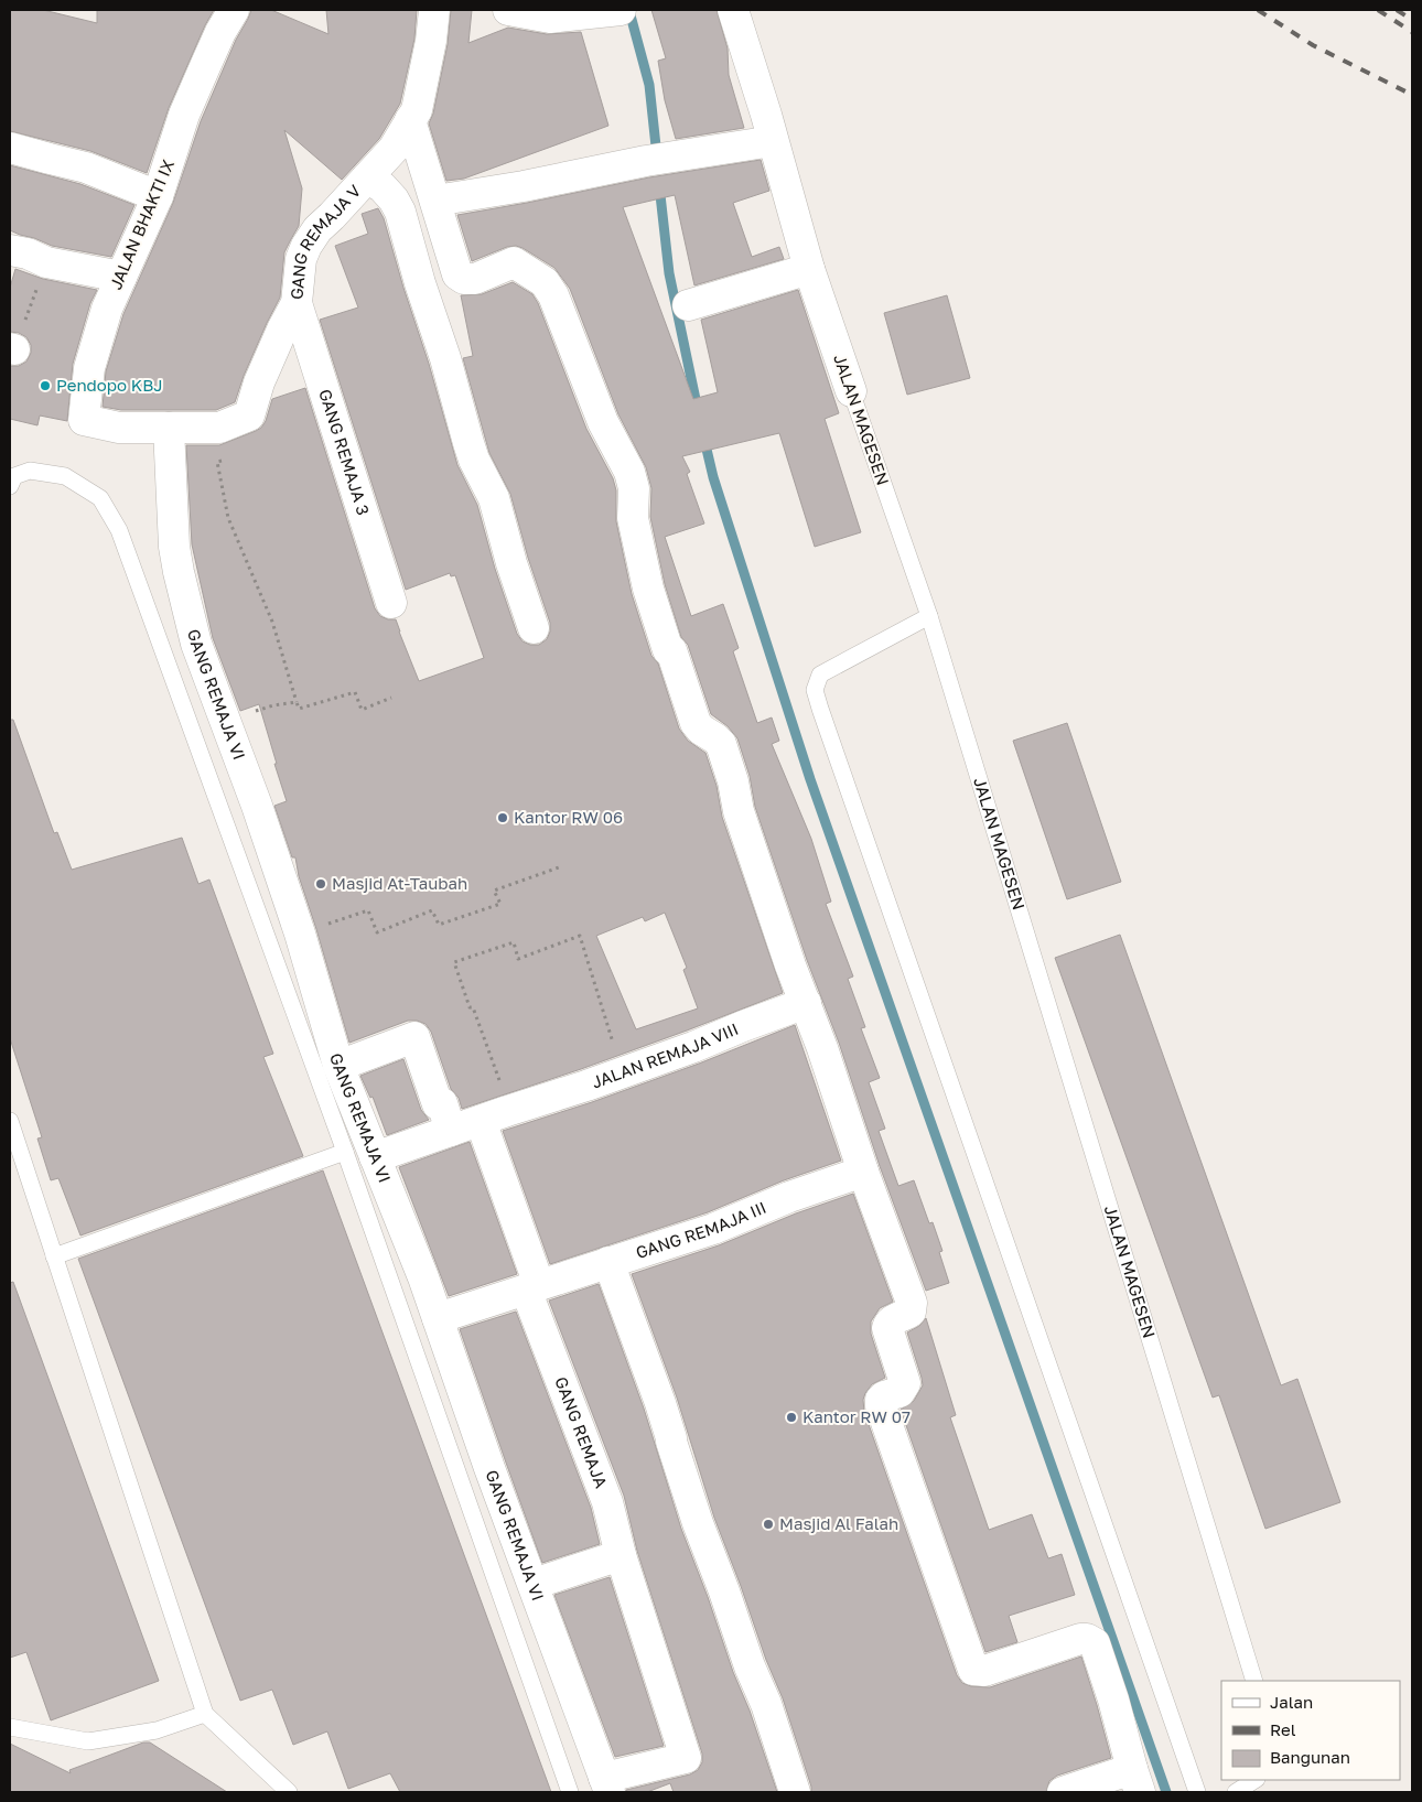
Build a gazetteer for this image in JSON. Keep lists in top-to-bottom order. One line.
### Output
{"streets":{"street":["JALAN BHAKTI IX","GANG REMAJA V","JALAN MAGESEN","GANG REMAJA 3","GANG REMAJA VI","JALAN REMAJA VIII","GANG REMAJA III","GANG REMAJA"]},"crossings":[["JALAN BHAKTI IX","GANG REMAJA V"],["GANG REMAJA V","GANG REMAJA 3"],["GANG REMAJA V","GANG REMAJA VI"],["GANG REMAJA VI","JALAN REMAJA VIII"],["GANG REMAJA VI","GANG REMAJA III"],["GANG REMAJA VI","GANG REMAJA"],["JALAN REMAJA VIII","GANG REMAJA"],["GANG REMAJA III","GANG REMAJA"]],"places":["Pendopo KBJ","Kantor RW 06","Masjid At-Taubah","Kantor RW 07","Masjid Al Falah"],"legend":["Jalan","Rel","Bangunan"]}
